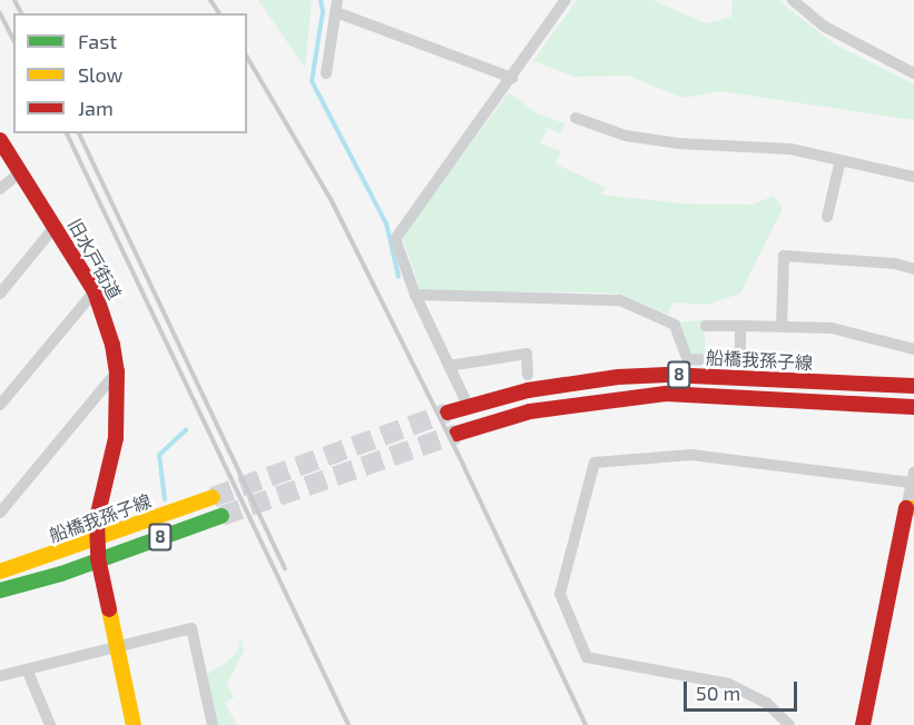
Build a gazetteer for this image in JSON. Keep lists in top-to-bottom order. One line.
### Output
{"streets":{"main road":["旧水戸街道","船橋我孫子線","8"]},"crossings":[["旧水戸街道","船橋我孫子線"]],"legend":["Fast","Slow","Jam"],"scale_bar":"50 m"}
